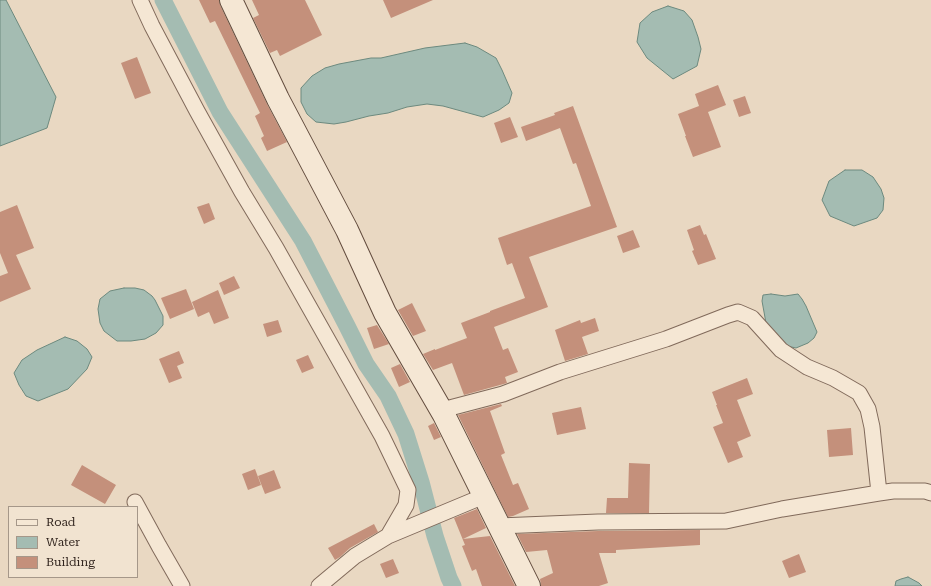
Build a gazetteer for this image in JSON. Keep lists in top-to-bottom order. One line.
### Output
{"legend":["Road","Water","Building"]}
